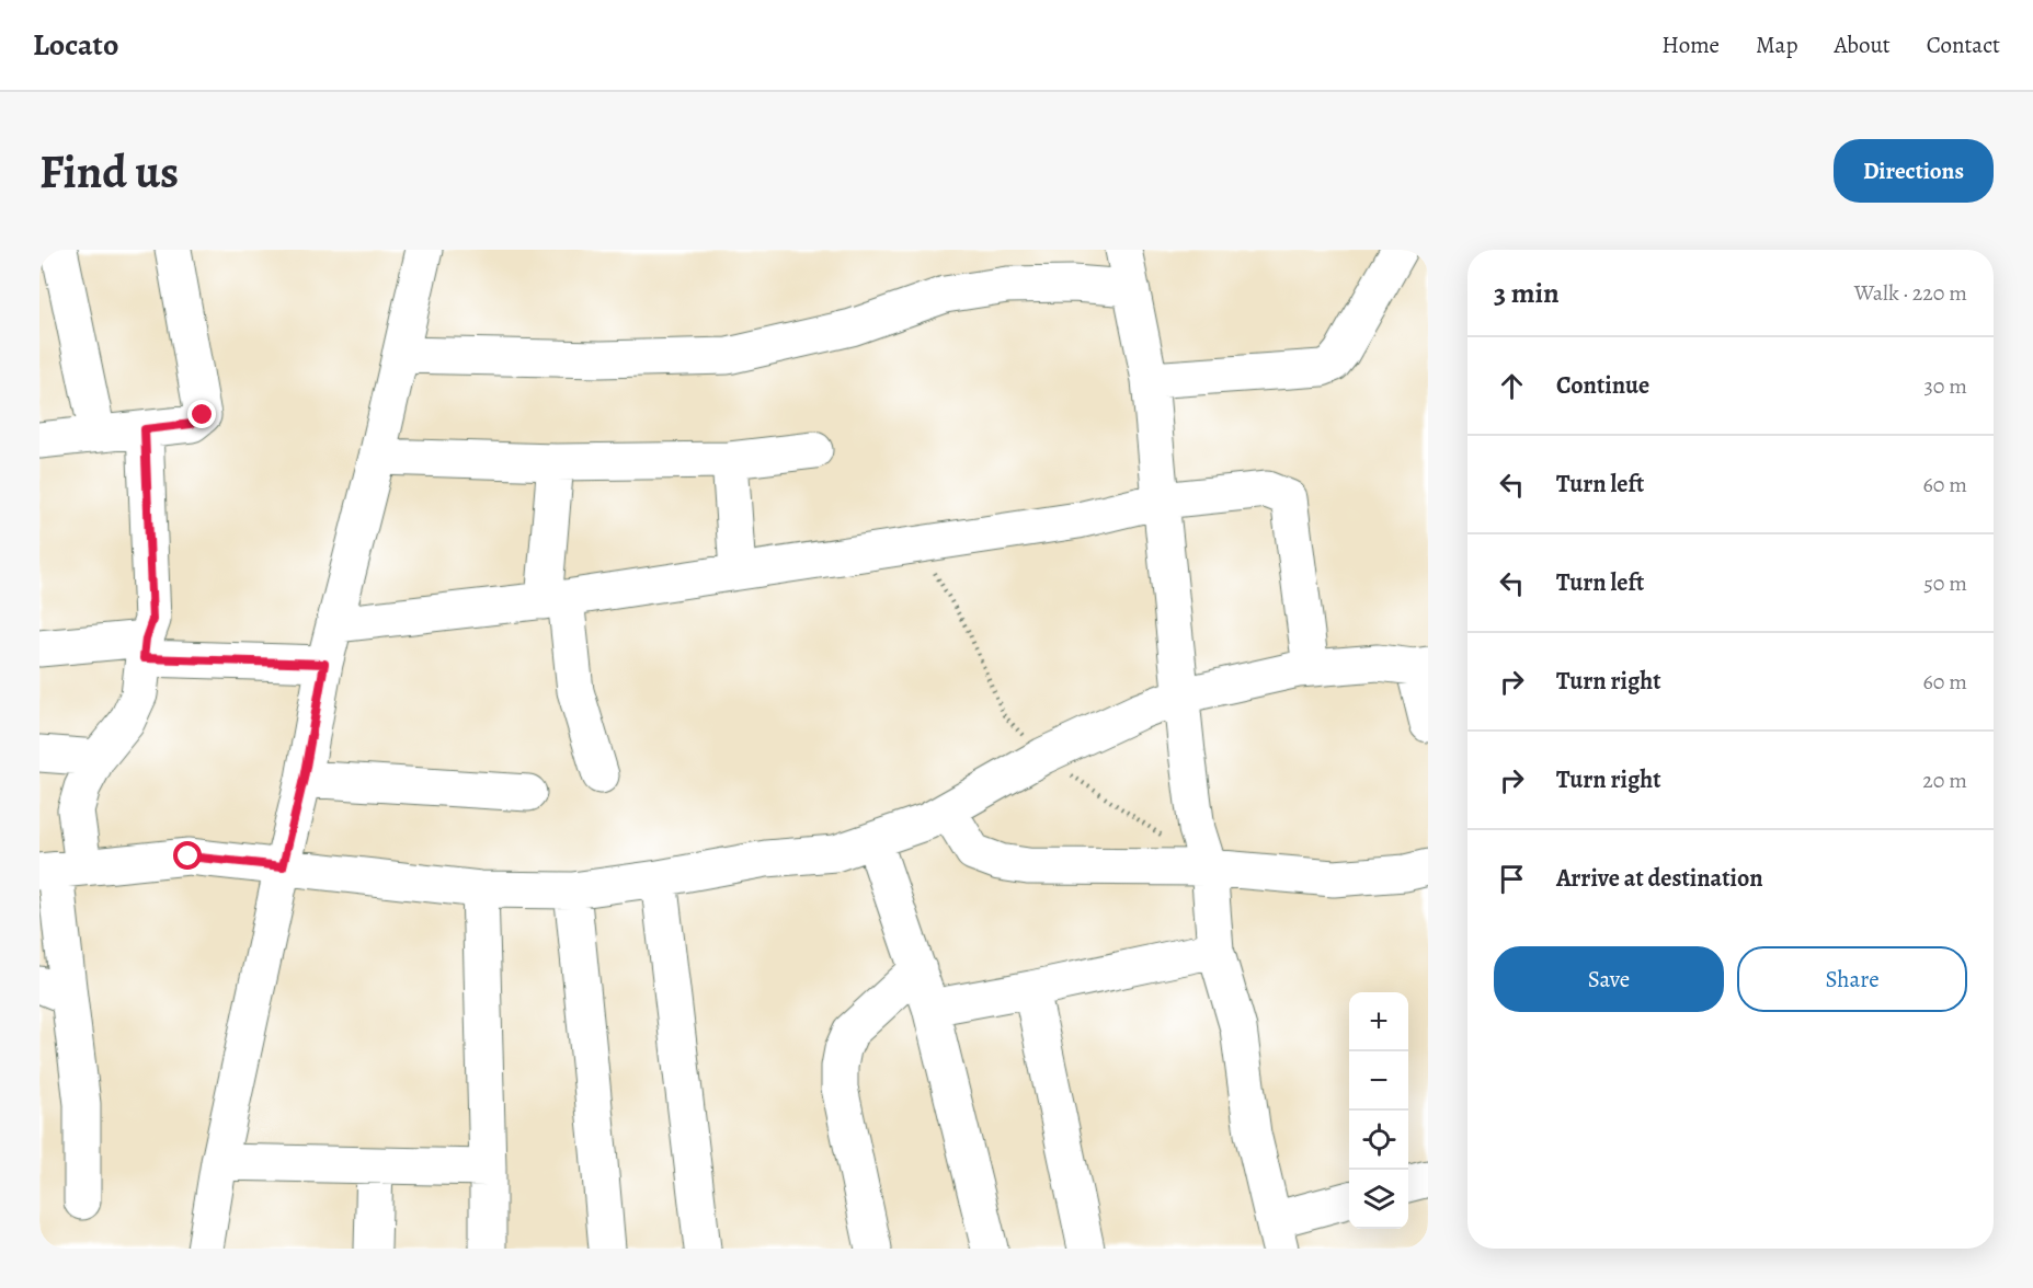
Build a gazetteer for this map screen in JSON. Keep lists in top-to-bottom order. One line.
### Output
{"page":{"header":"Locato","nav":["Home","Map","About","Contact"],"buttons":["Directions",["Save","Share"]],"title":"Find us","heading":["3 min","Walk · 220 m"],"list":[["Continue","30 m"],["Turn left","60 m"],["Turn left","50 m"],["Turn right","60 m"],["Turn right","20 m"],"Arrive at destination"],"map_buttons":["+","−"]}}
